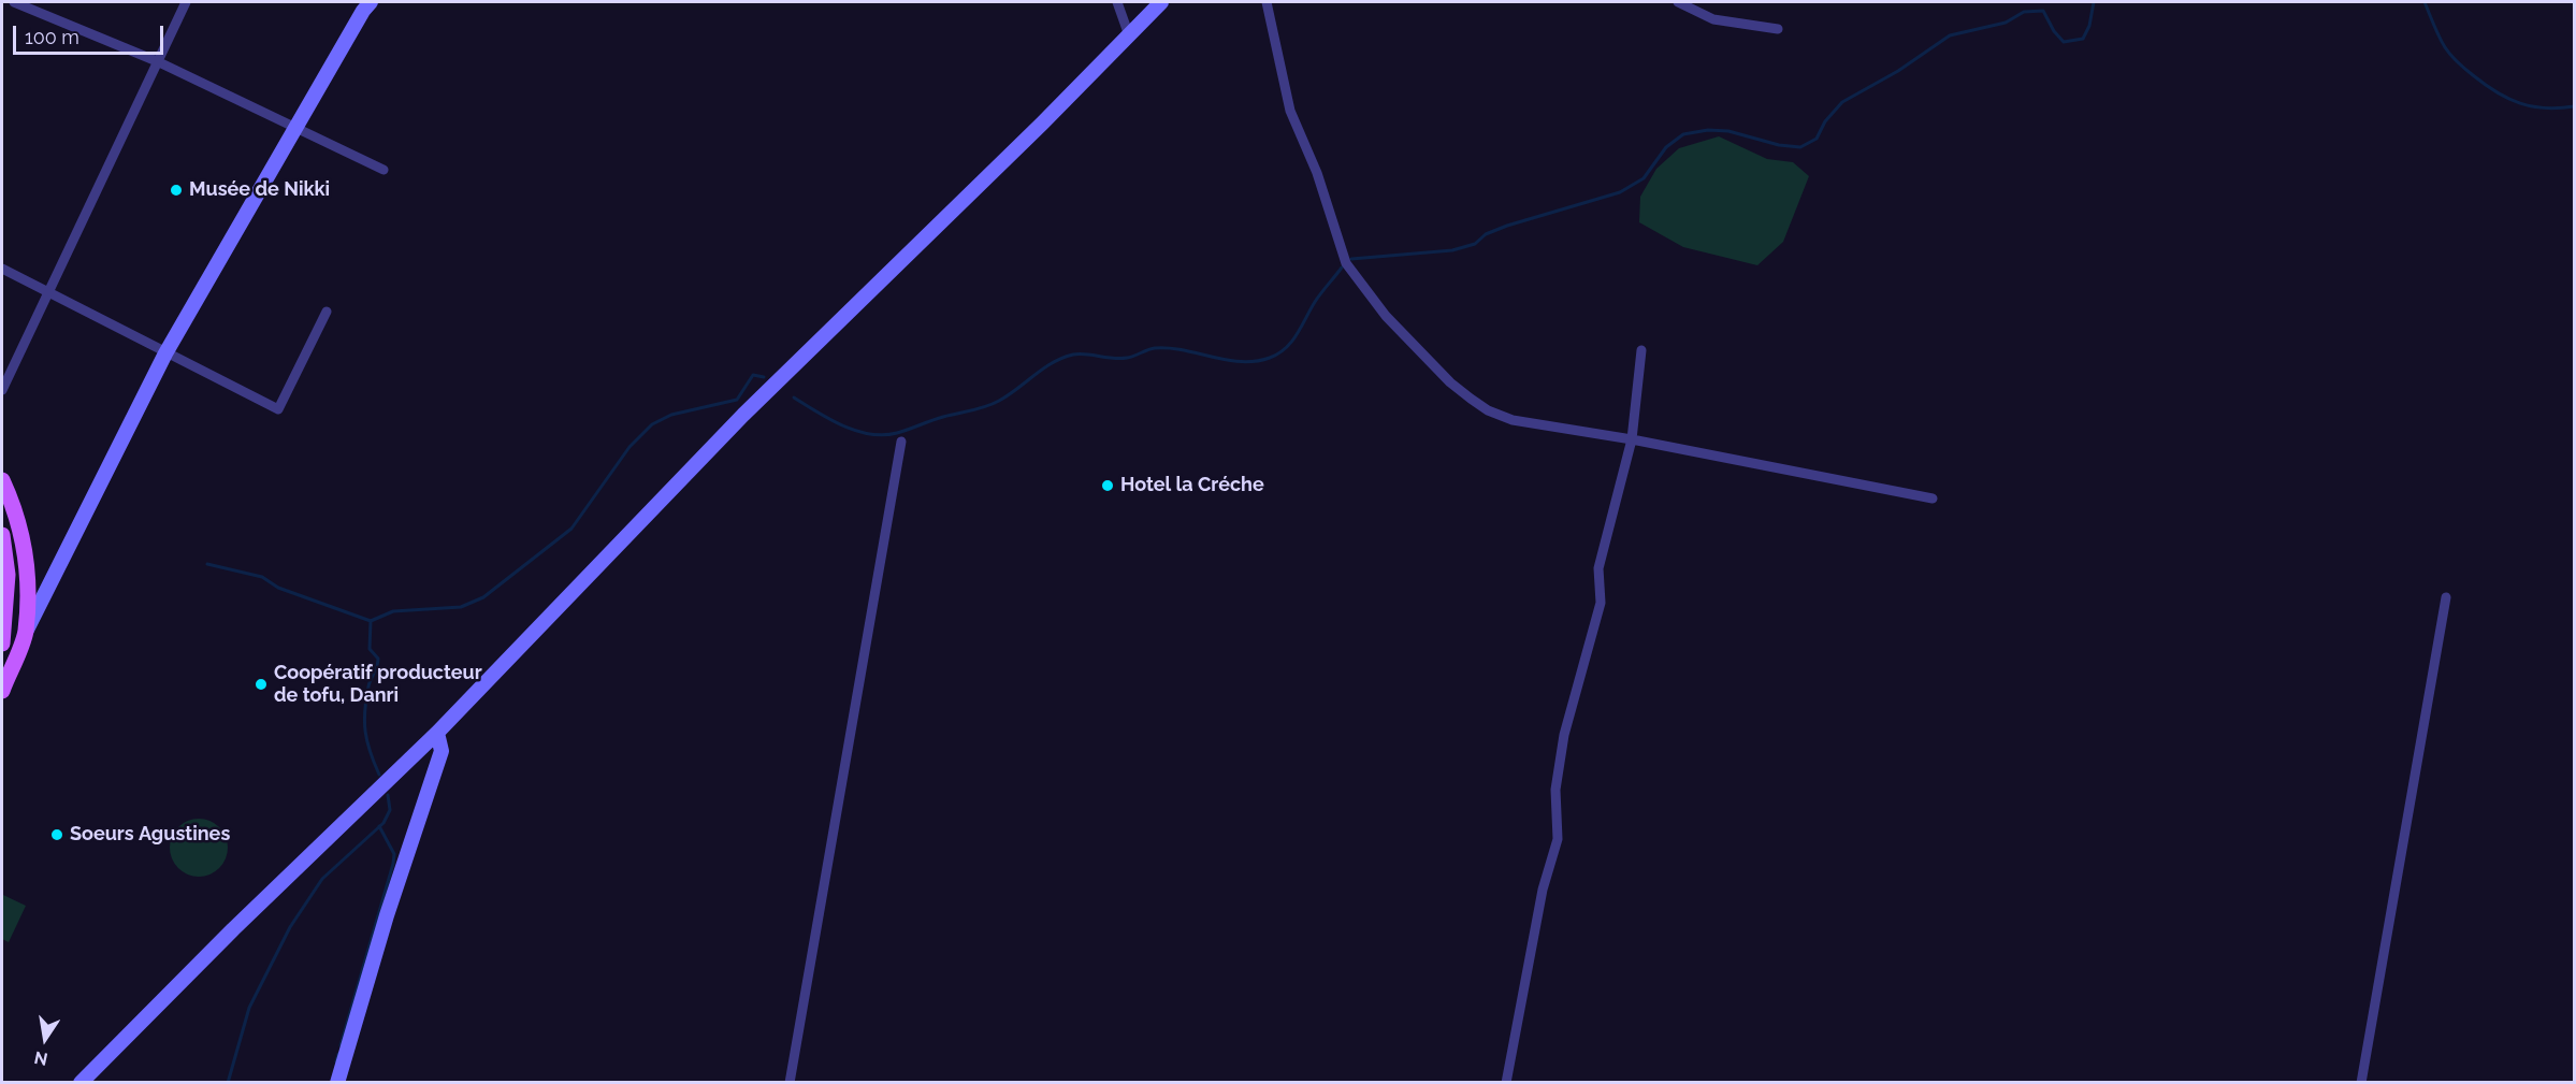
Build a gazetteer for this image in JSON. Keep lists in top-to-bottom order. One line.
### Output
{"places":["Musée de Nikki","Hotel la Créche","Coopératif producteur de tofu, Danri","Soeurs Agustines"],"scale_bar":"100 m","north":"bottom"}
